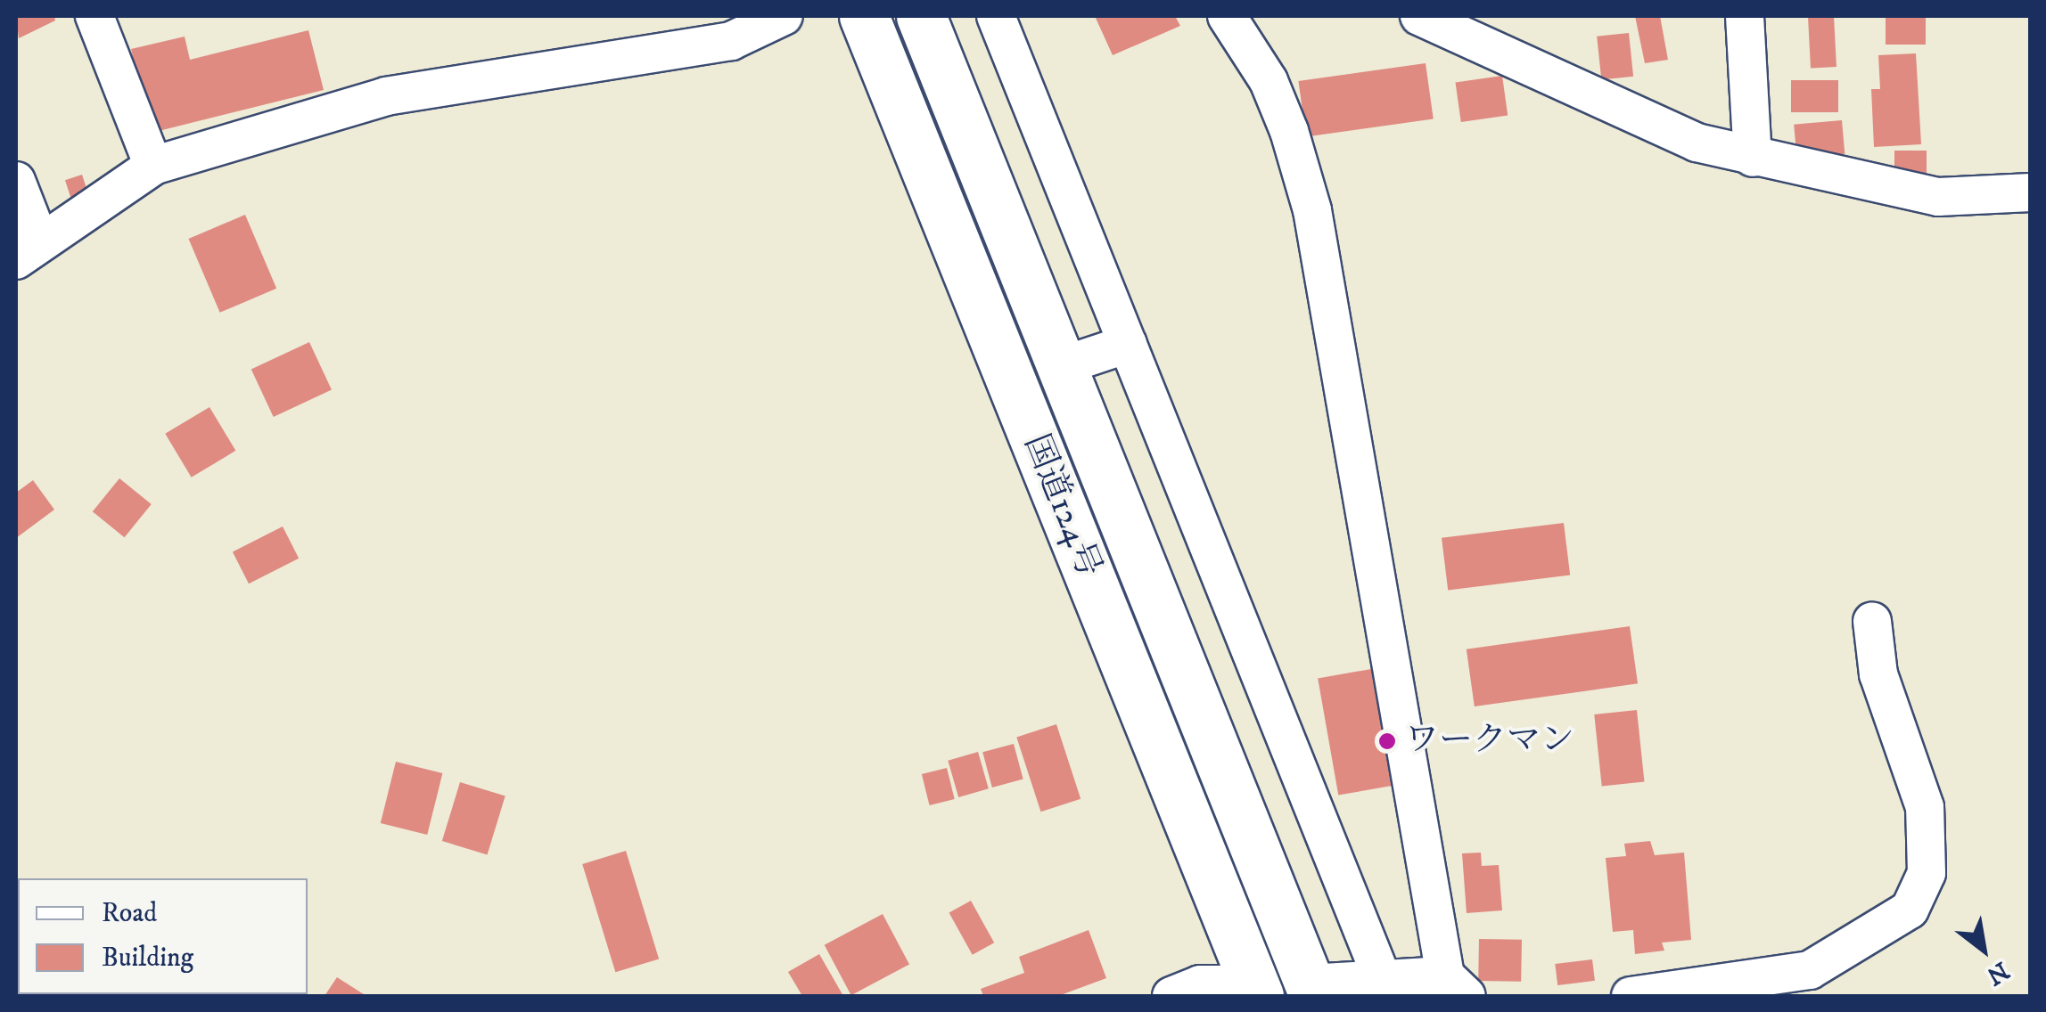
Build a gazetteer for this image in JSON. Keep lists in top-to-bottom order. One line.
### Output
{"streets":{"highway":["国道124号"]},"places":["ワークマン"],"legend":["Road","Building"],"north":"bottom right"}
